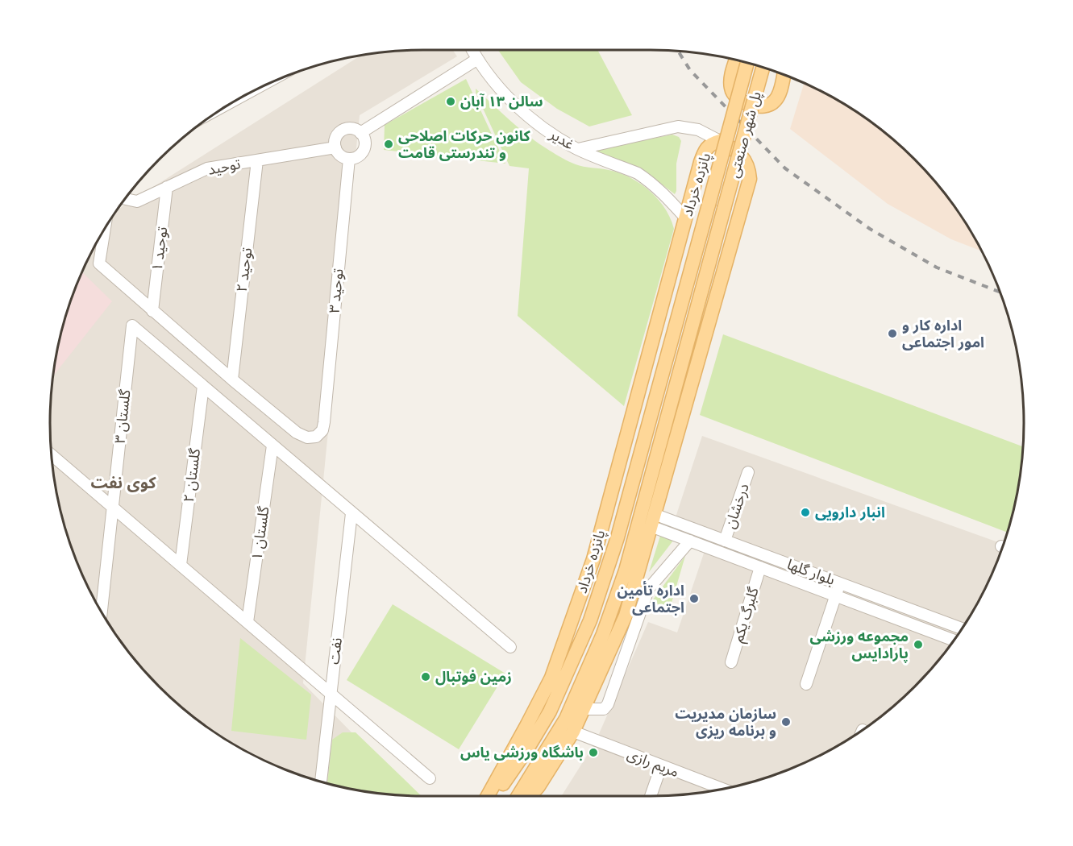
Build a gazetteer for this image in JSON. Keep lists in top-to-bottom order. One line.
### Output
{"streets":{"main road":["پل شهر صنعتی","پانزده خرداد"],"street":["غدیر","توحید","توحید ۱","توحید ۲","توحید ۳","گلستان ۳","گلستان ۲","درخشان","گلستان ۱","بلوار گلها","گلبرگ یکم","نفت","مریم رازی"]},"crossings":[["پل شهر صنعتی","پانزده خرداد"],["غدیر","پانزده خرداد"],["توحید","توحید ۱"],["توحید","توحید ۲"],["توحید","توحید ۳"],["پانزده خرداد","بلوار گلها"],["پانزده خرداد","مریم رازی"],["توحید ۲","توحید ۳"],["گلستان ۳","گلستان ۲"],["درخشان","بلوار گلها"],["بلوار گلها","گلبرگ یکم"]],"districts":["کوی نفت"],"places":["سالن ۱۳ آبان","کانون حرکات اصلاحی و تندرستی قامت","اداره کار و امور اجتماعی","انبار دارویی","اداره تأمین اجتماعی","مجموعه ورزشی پارادایس","زمین فوتبال","سازمان مدیریت و برنامه ریزی","باشگاه ورزشی یاس"]}
